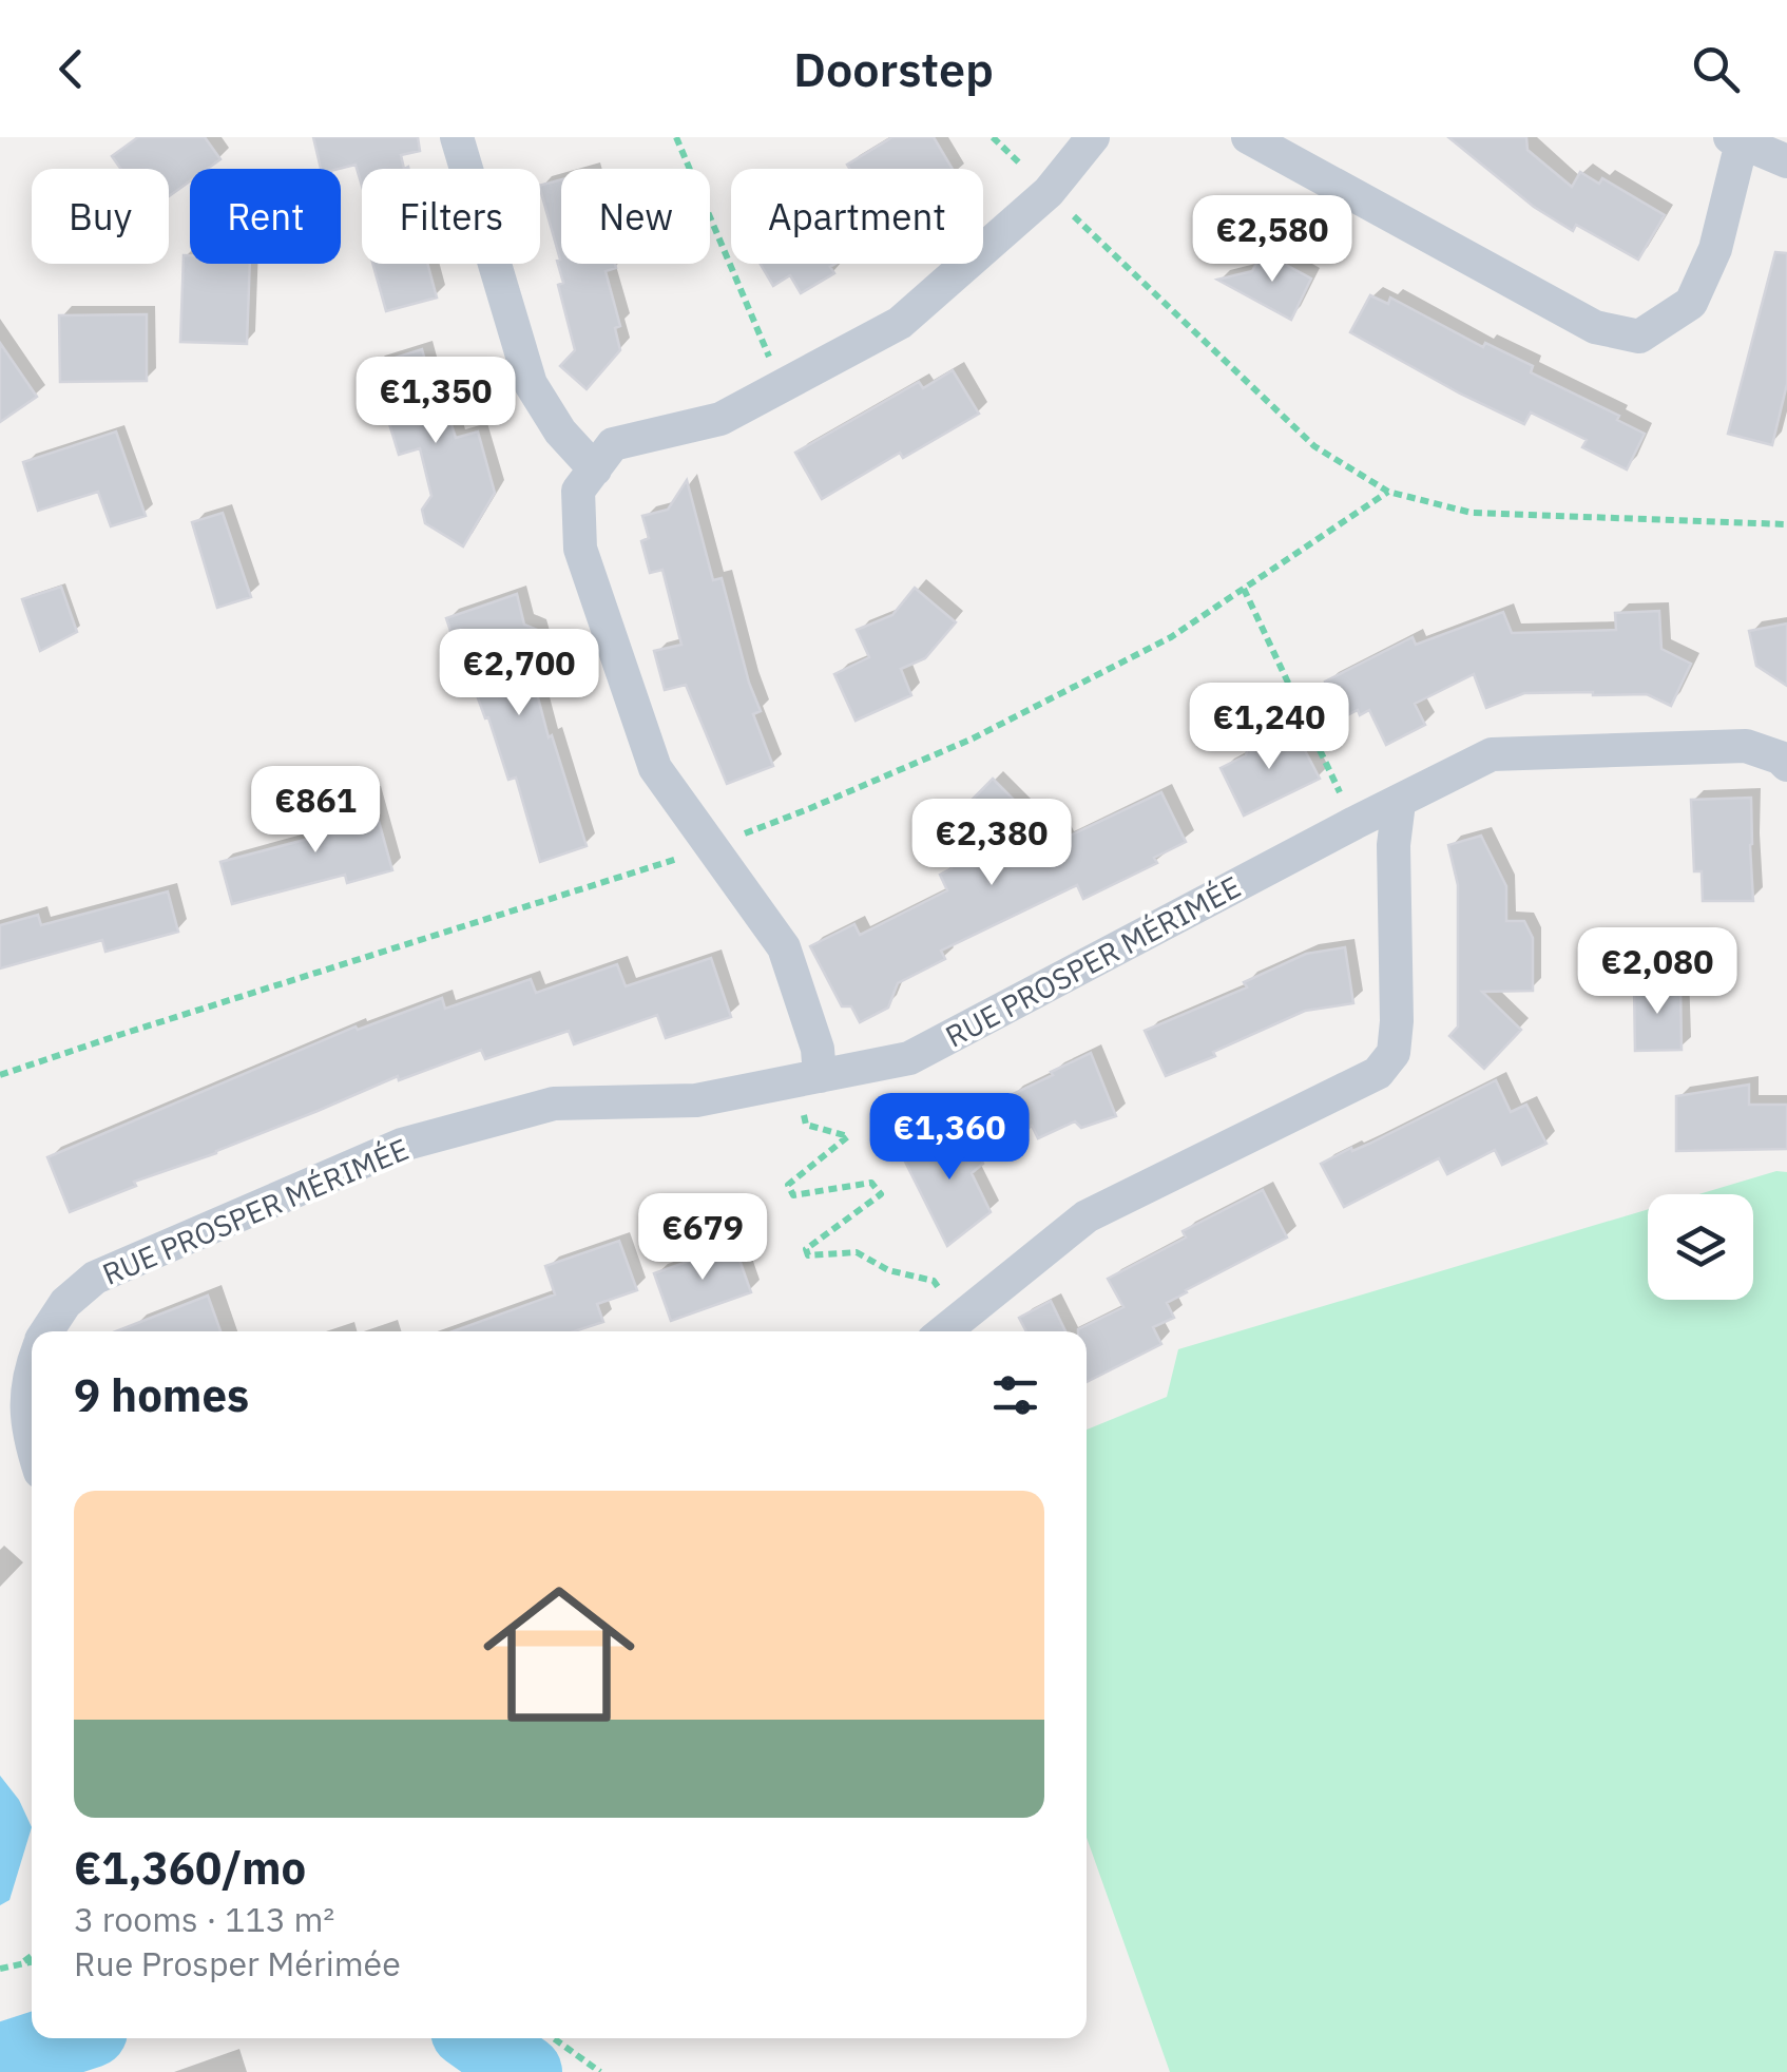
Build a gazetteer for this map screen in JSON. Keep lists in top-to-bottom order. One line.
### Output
{"streets":{"street":["RUE PROSPER MÉRIMÉE"]},"page":{"header":"Doorstep","chip":["Buy","Rent","Filters","New","Apartment"],"price":["€2,580","€1,350","€2,700","€1,240","€861","€2,380","€2,080","€1,360","€679"],"heading":"9 homes","list":[{"name":"€1,360/mo","note":"3 rooms · 113 m² · Rue Prosper Mérimée"}]}}
